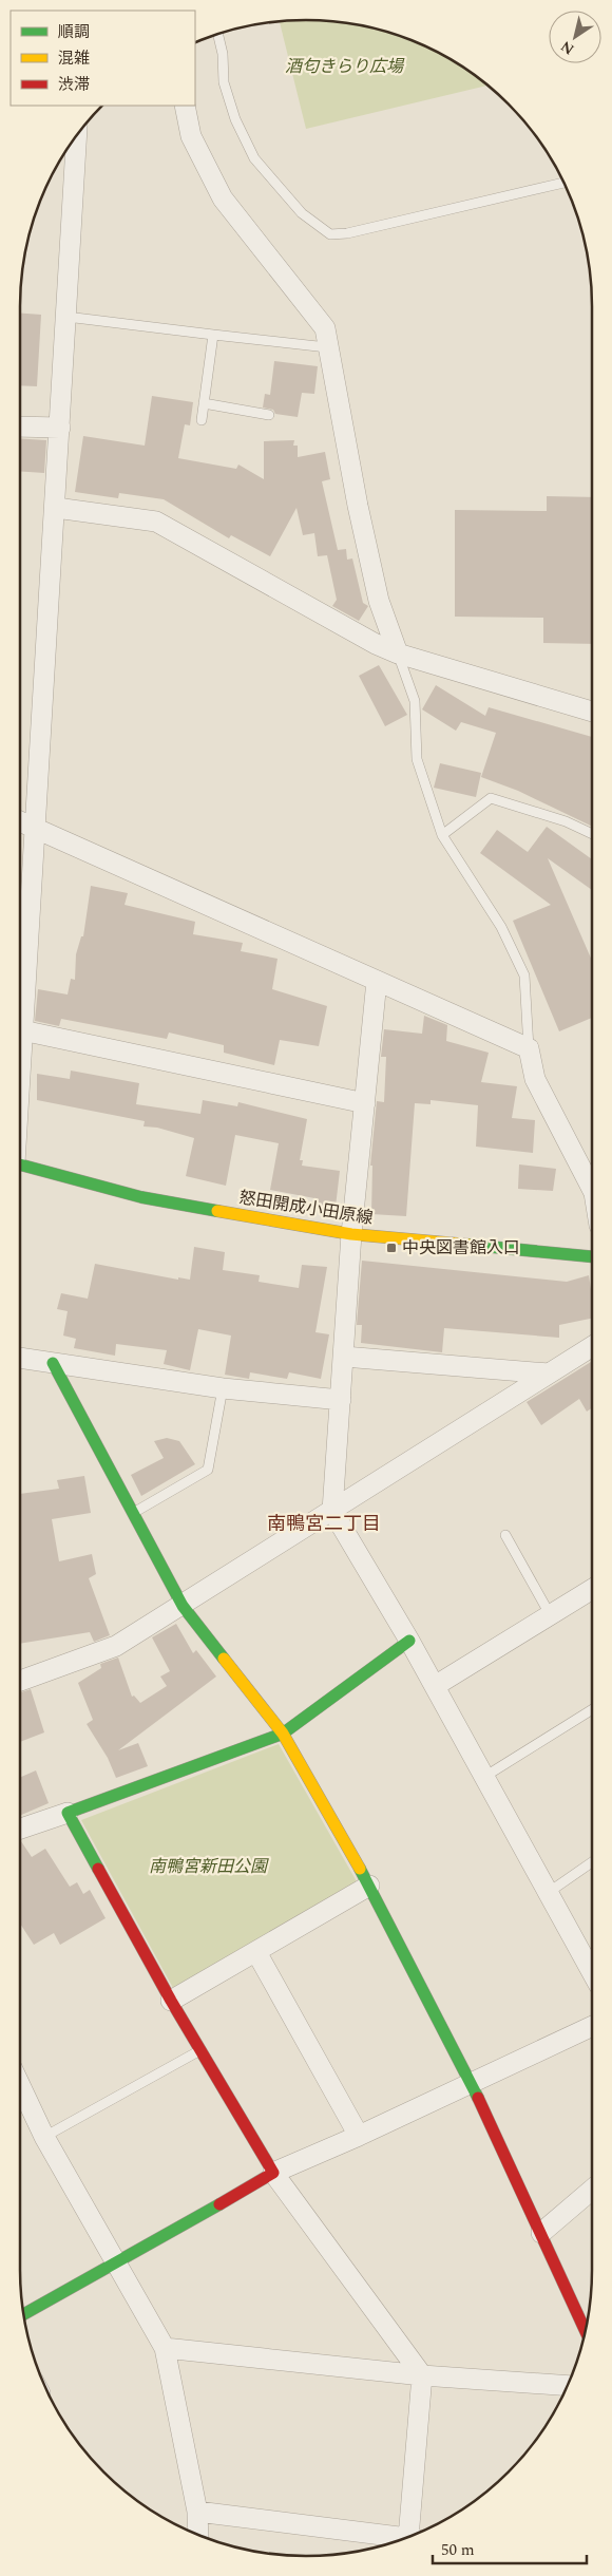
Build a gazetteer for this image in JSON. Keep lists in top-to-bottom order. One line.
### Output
{"streets":{"street":["怒田開成小田原線"]},"districts":["南鴨宮二丁目"],"parks":["酒匂きらり広場","南鴨宮新田公園"],"places":{"transit":["中央図書館入口"]},"legend":["順調","混雑","渋滞"],"scale_bar":"50 m","north":"bottom left"}
